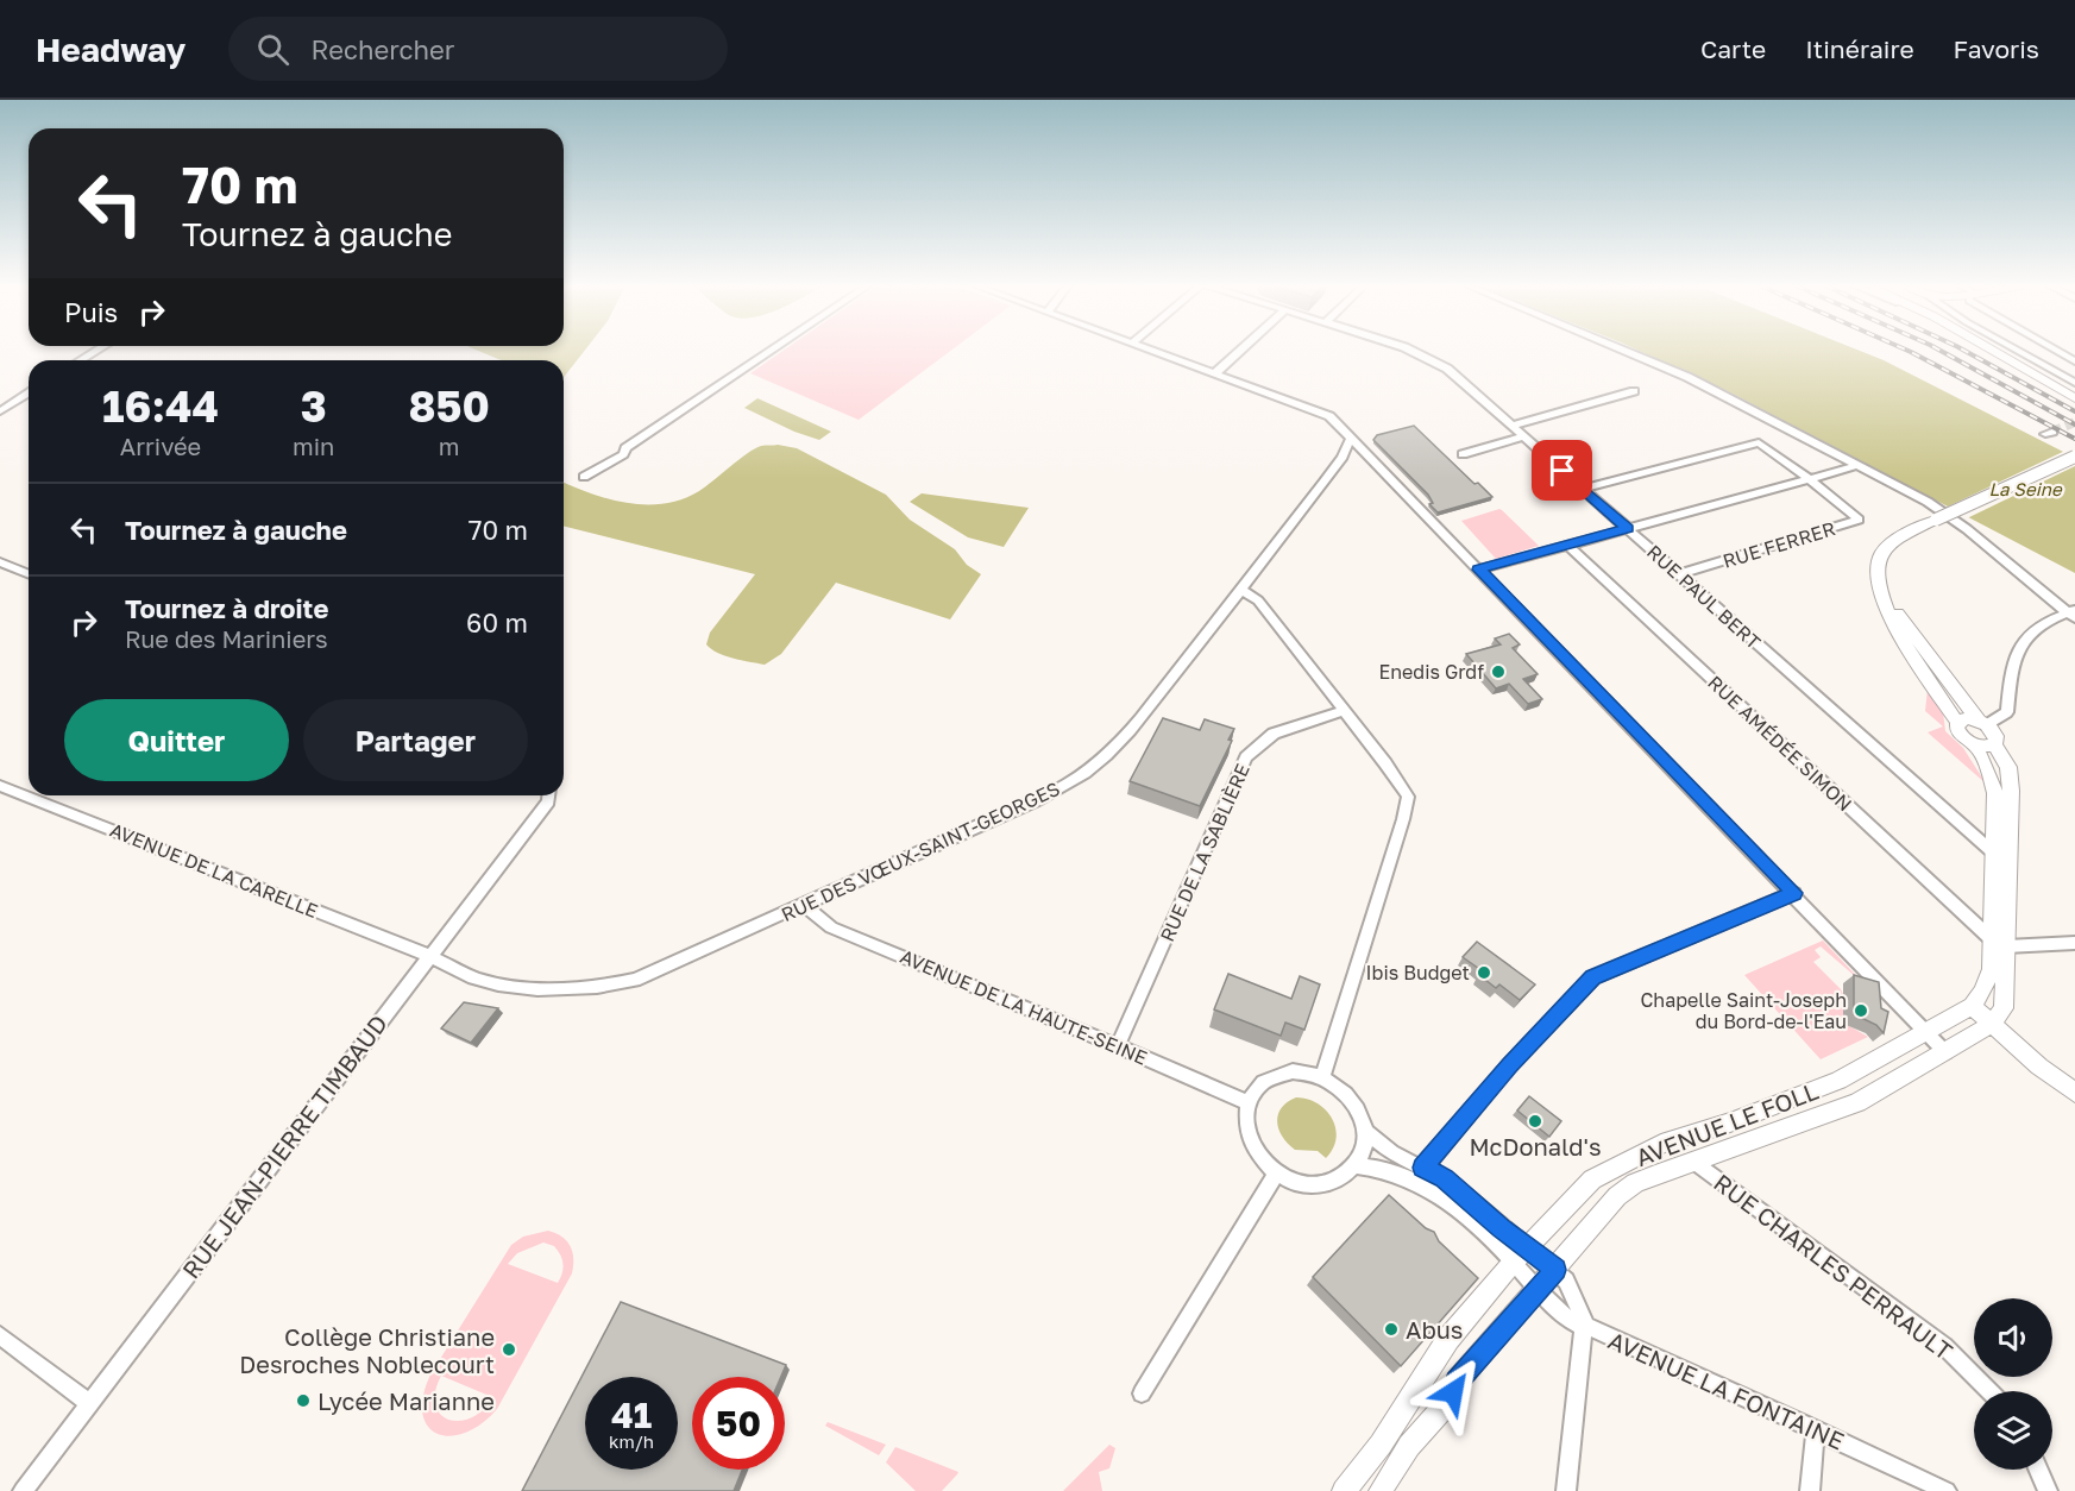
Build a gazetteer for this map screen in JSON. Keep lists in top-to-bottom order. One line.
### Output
{"streets":{"main road":["AVENUE LE FOLL"],"street":["RUE FERRER","RUE PAUL BERT","RUE AMÉDÉE SIMON","RUE DES VŒUX-SAINT-GEORGES","RUE DE LA SABLIÈRE","AVENUE DE LA CARELLE","AVENUE DE LA HAUTE-SEINE","RUE JEAN-PIERRE TIMBAUD","RUE CHARLES PERRAULT","AVENUE LA FONTAINE"]},"crossings":[["RUE FERRER","RUE PAUL BERT"],["RUE DES VŒUX-SAINT-GEORGES","AVENUE DE LA CARELLE"],["RUE DES VŒUX-SAINT-GEORGES","AVENUE DE LA HAUTE-SEINE"],["RUE DES VŒUX-SAINT-GEORGES","RUE JEAN-PIERRE TIMBAUD"],["RUE DE LA SABLIÈRE","AVENUE DE LA HAUTE-SEINE"],["AVENUE DE LA CARELLE","RUE JEAN-PIERRE TIMBAUD"],["AVENUE LE FOLL","RUE CHARLES PERRAULT"]],"water":["La Seine"],"places":["Enedis Grdf","Ibis Budget","Chapelle Saint-Joseph du Bord-de-l'Eau","McDonald's","Abus","Collège Christiane Desroches Noblecourt","Lycée Marianne"],"page":{"header":"Headway","search":"Rechercher","nav":["Carte","Itinéraire","Favoris"],"turn":["70 m","Tournez à gauche"],"then":"Puis","eta":["16:44","Arrivée","3","min","850","m"],"list":[{"name":"Tournez à gauche","value":"70 m"},{"name":"Tournez à droite","note":"Rue des Mariniers","value":"60 m"}],"buttons":["Quitter","Partager"],"speed":"41 km/h","limit":"50"}}
